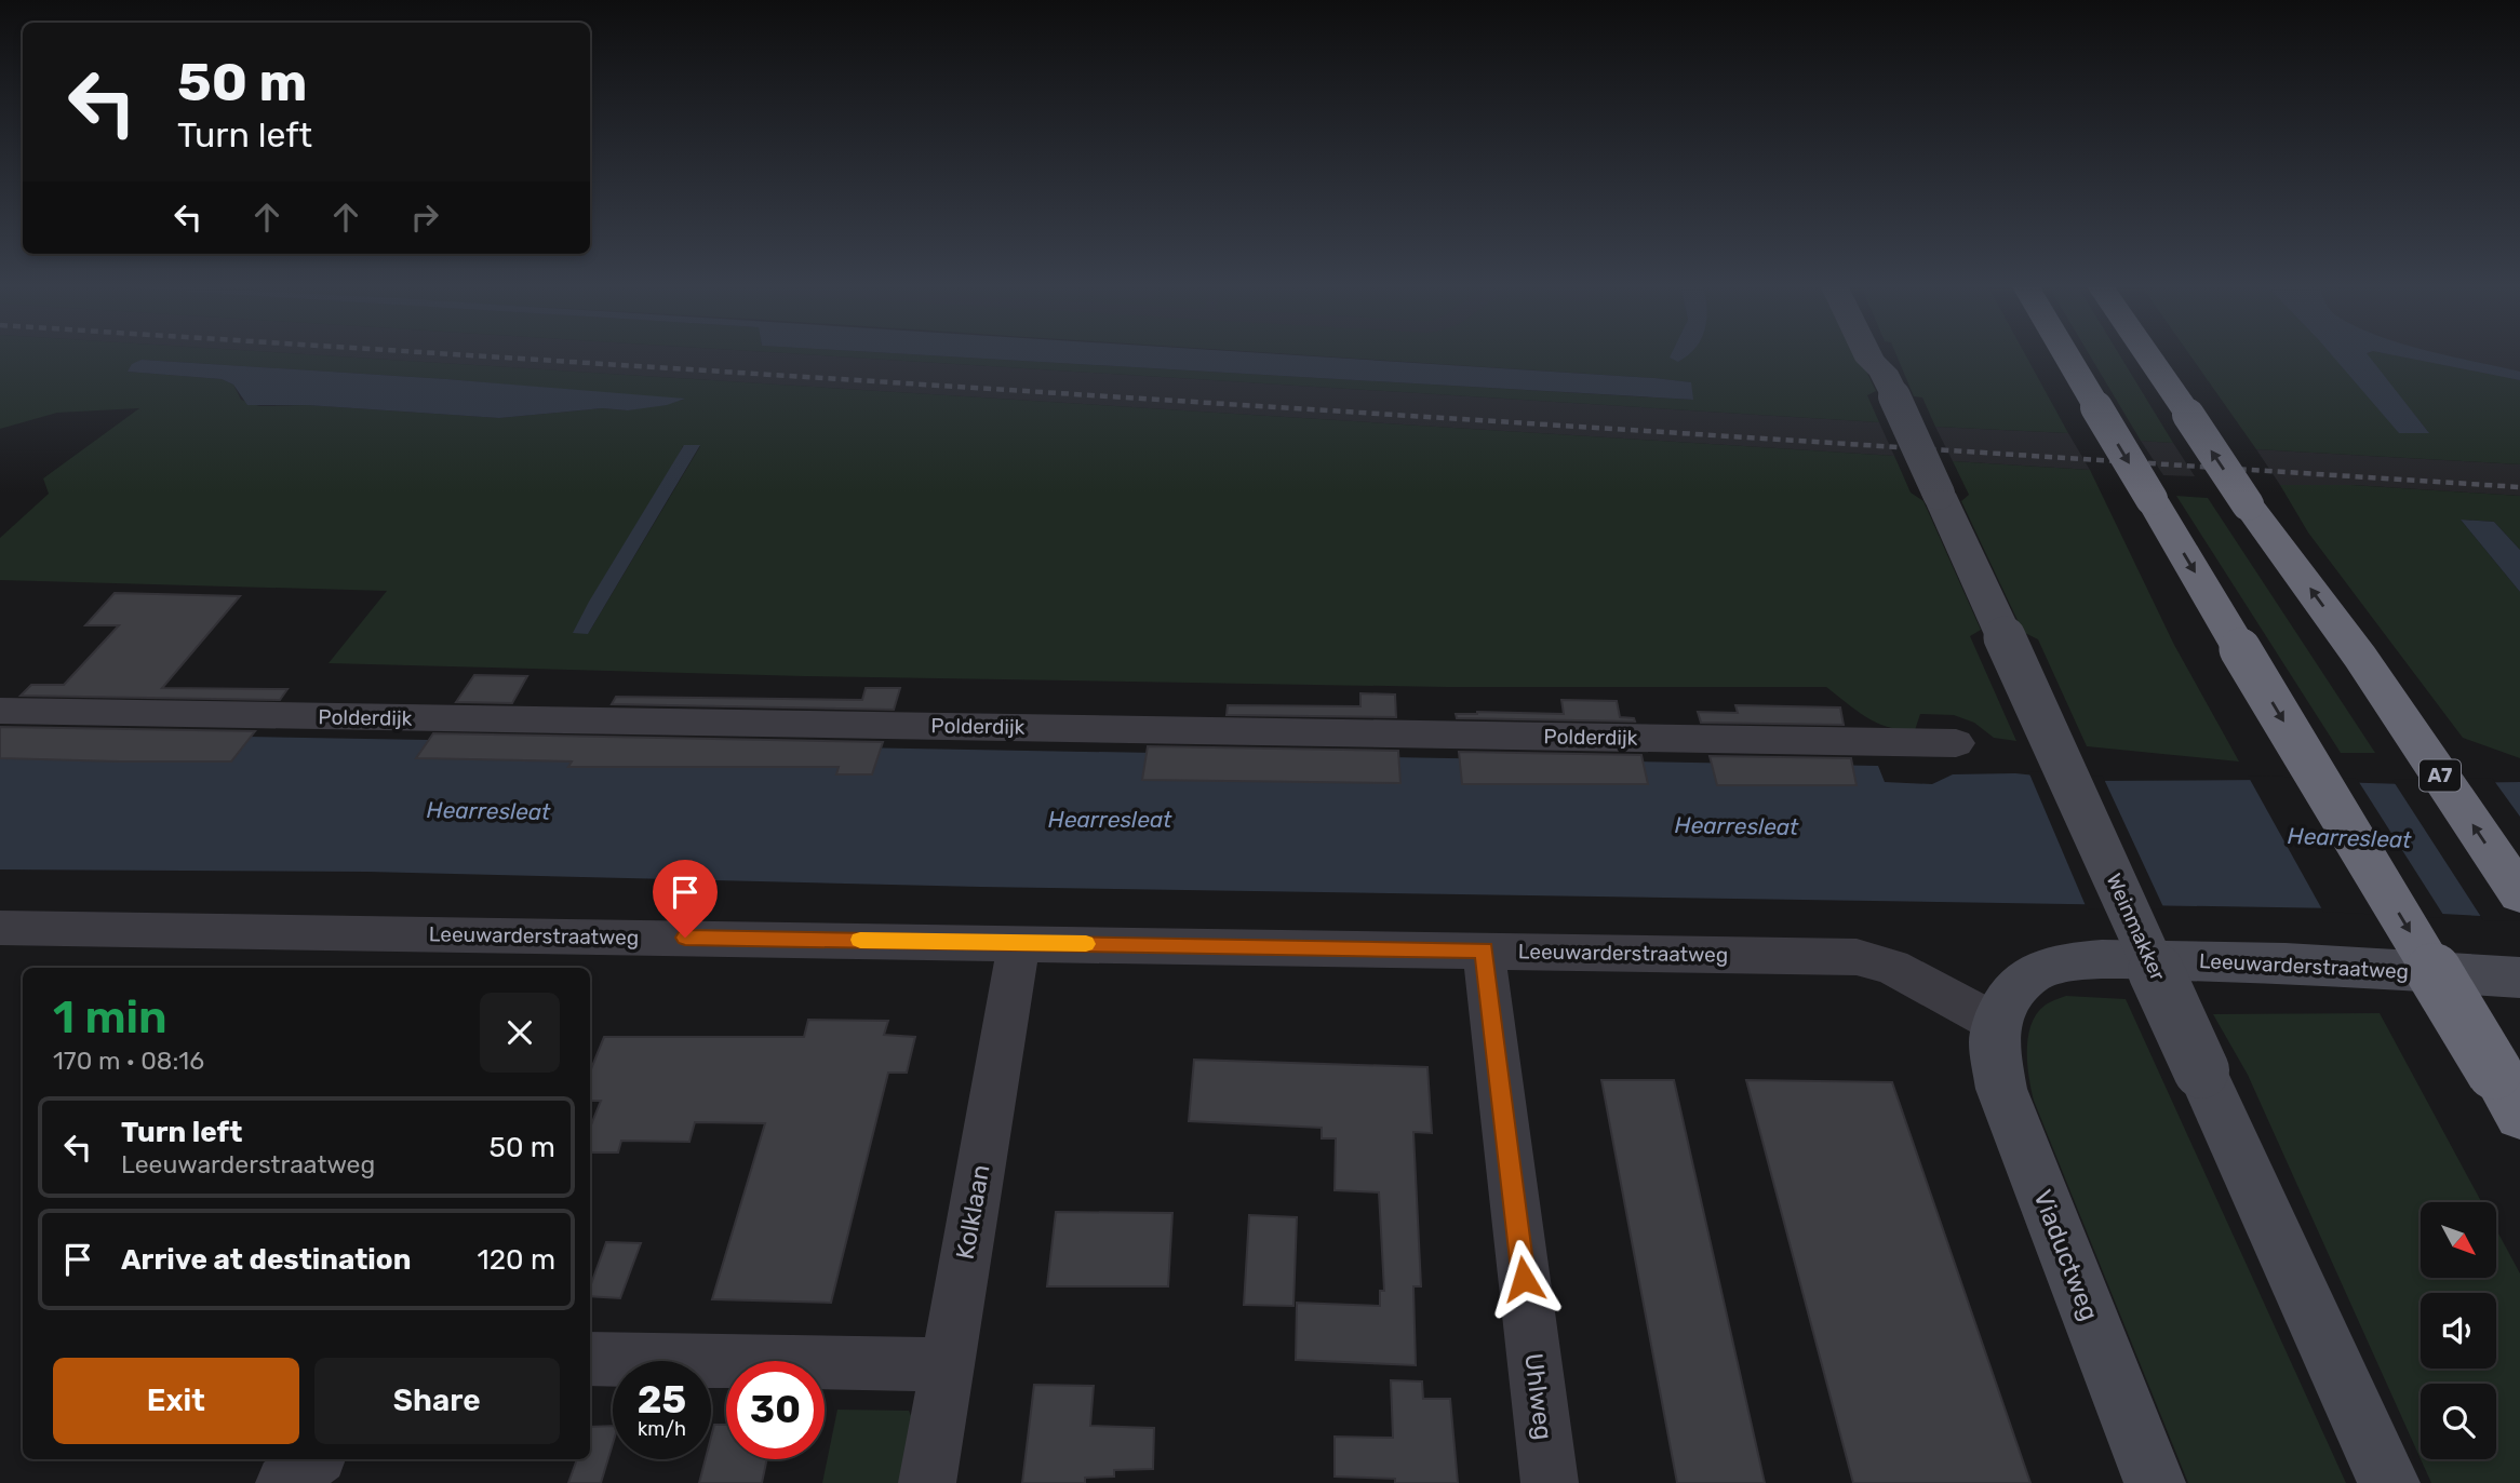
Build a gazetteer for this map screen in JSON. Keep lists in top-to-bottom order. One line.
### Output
{"streets":{"highway":["A7"],"main road":["Weinmakker","Leeuwarderstraatweg","Viaductweg"],"street":["Polderdijk","Kolklaan","Uhlweg"]},"crossings":[["Leeuwarderstraatweg","Kolklaan"],["Leeuwarderstraatweg","Viaductweg"],["Leeuwarderstraatweg","Uhlweg"]],"water":["Hearresleat"],"north":"bottom right","page":{"turn":["50 m","Turn left"],"heading":["1 min","170 m · 08:16"],"list":[{"name":"Turn left","note":"Leeuwarderstraatweg","value":"50 m"},{"name":"Arrive at destination","value":"120 m"}],"buttons":["Exit","Share"],"speed":"25 km/h","limit":"30"}}
